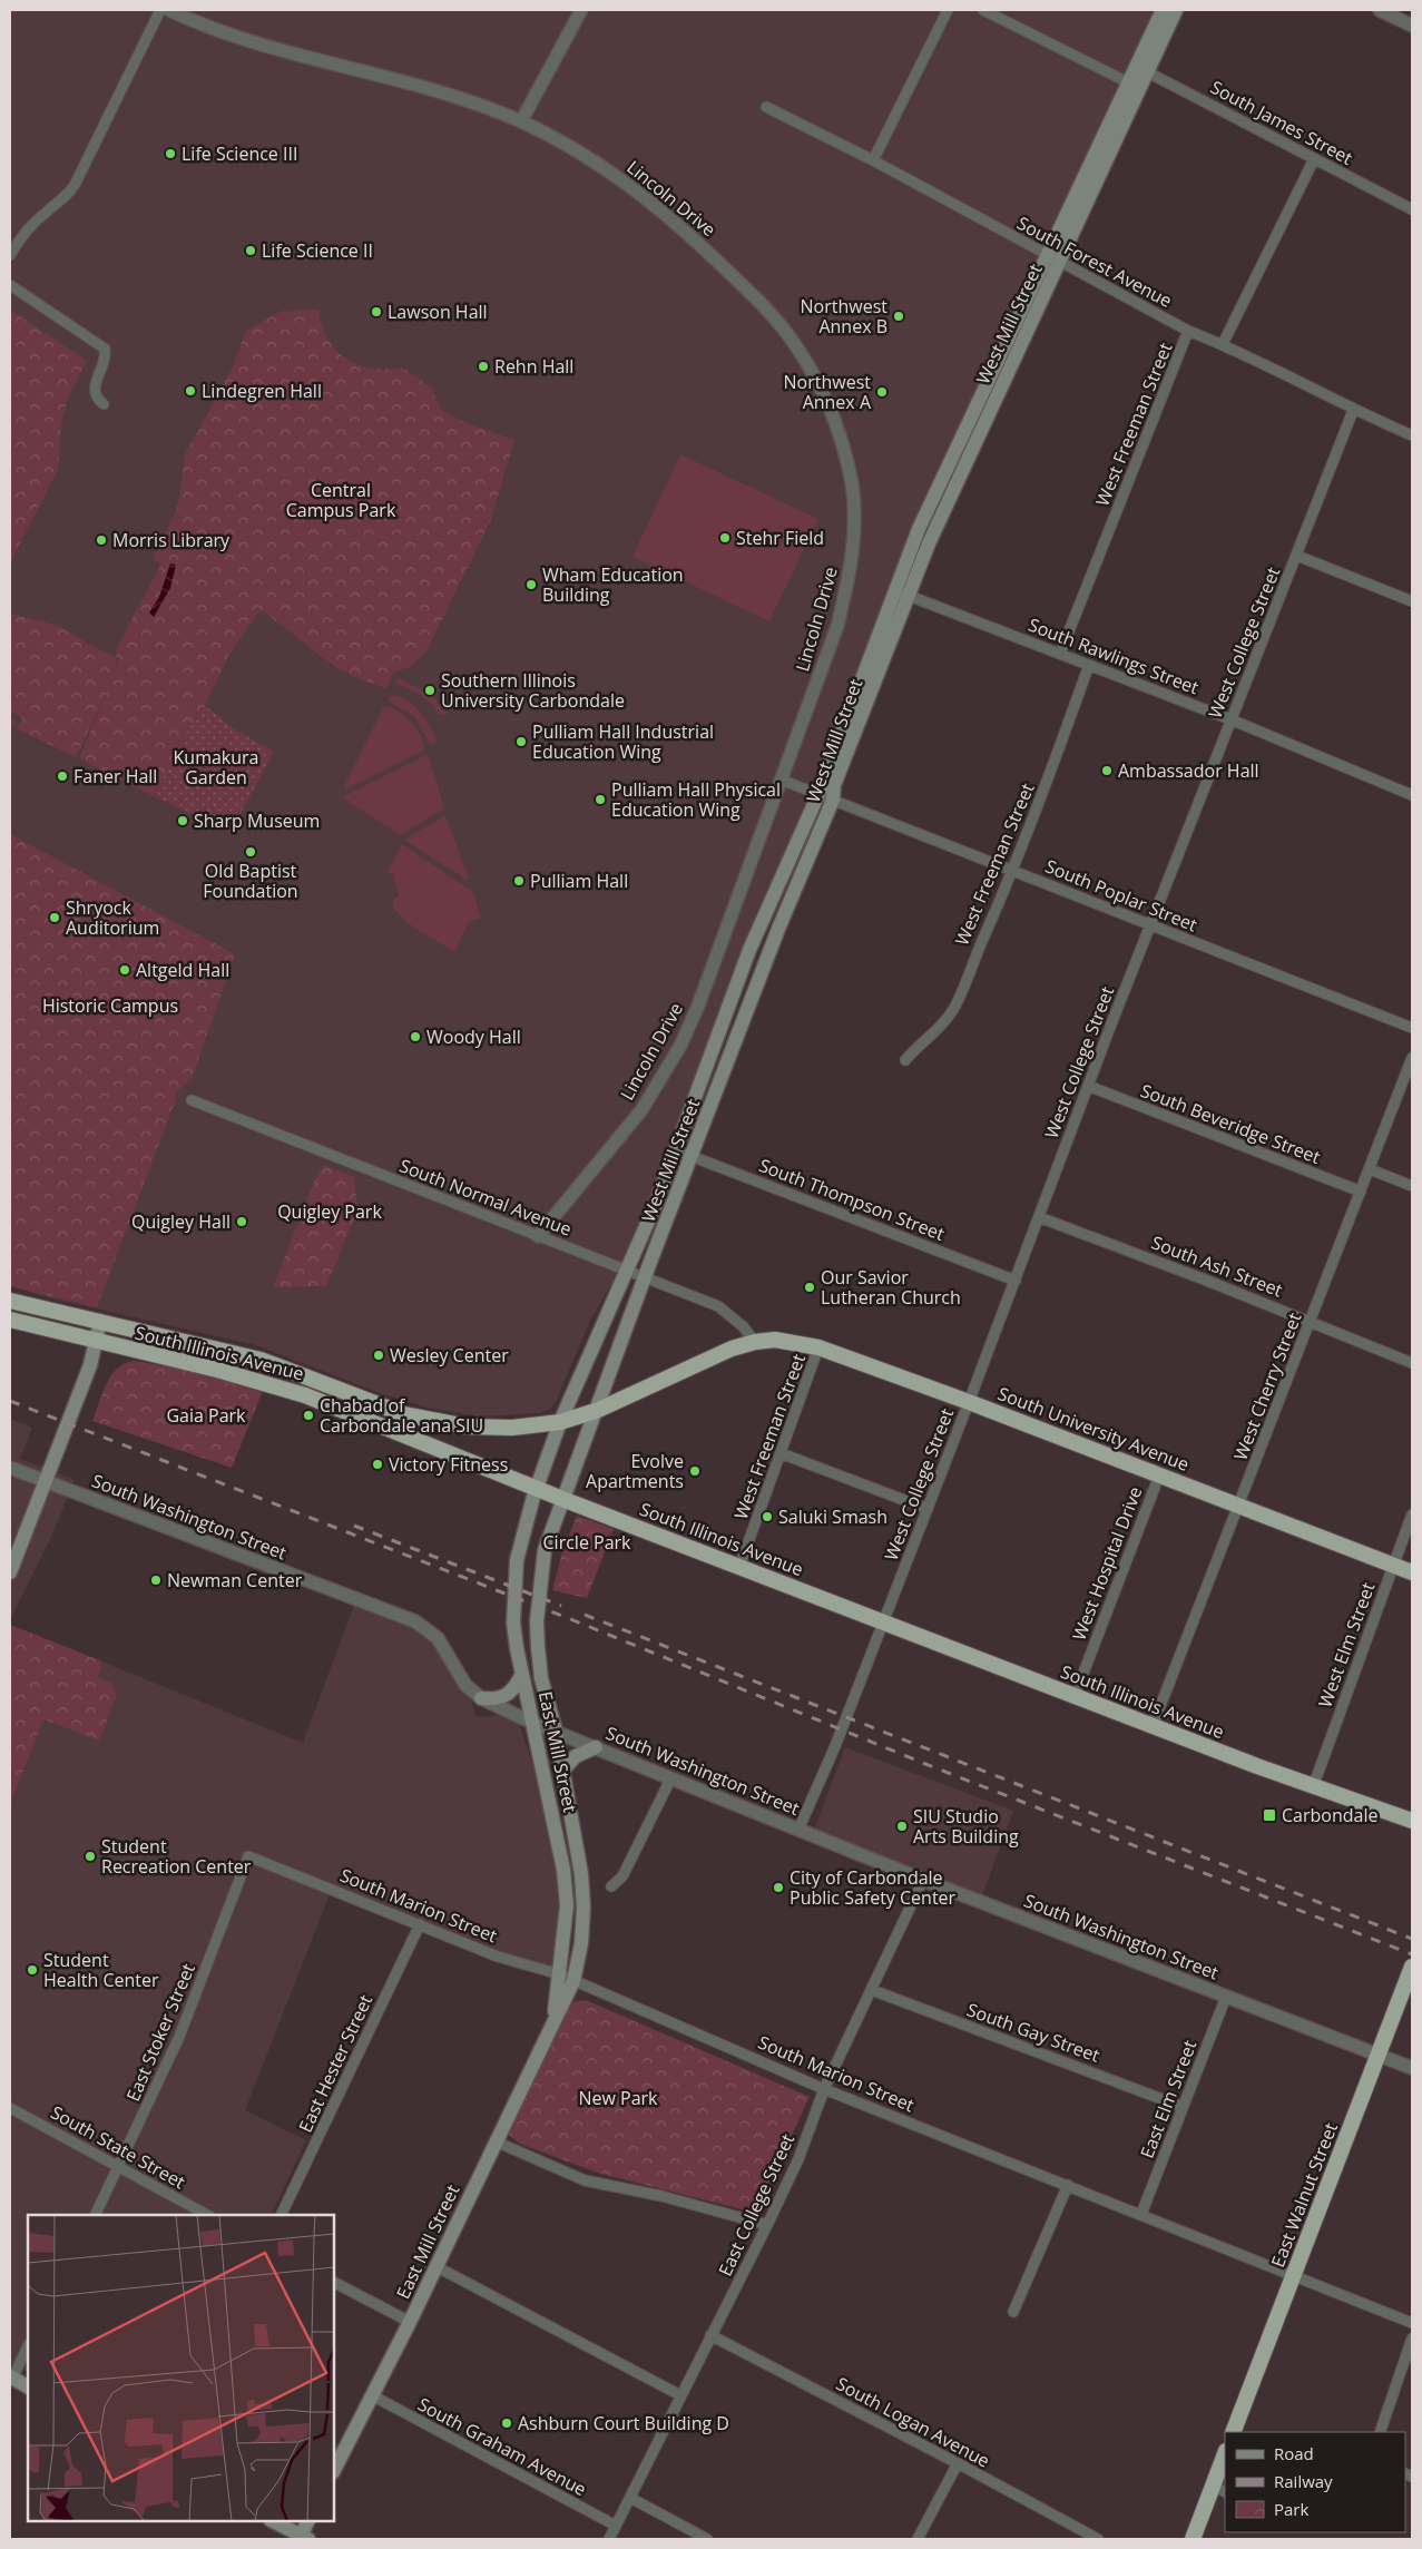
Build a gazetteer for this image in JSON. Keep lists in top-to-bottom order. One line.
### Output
{"streets":{"highway":["South Illinois Avenue","South University Avenue","East Walnut Street"],"main road":["West Mill Street","East Mill Street"],"street":["South James Street","Lincoln Drive","South Forest Avenue","West Freeman Street","West College Street","South Rawlings Street","South Poplar Street","South Beveridge Street","South Normal Avenue","South Thompson Street","South Ash Street","West Cherry Street","South Washington Street","West Hospital Drive","West Elm Street","South Marion Street","East Stoker Street","South Gay Street","East Hester Street","East Elm Street","South State Street","East College Street","South Logan Avenue","South Graham Avenue"]},"crossings":[["South James Street","West Mill Street"],["Lincoln Drive","South Poplar Street"],["Lincoln Drive","South Normal Avenue"],["South Forest Avenue","West Mill Street"],["South Forest Avenue","West Freeman Street"],["South Forest Avenue","West College Street"],["West Mill Street","South Rawlings Street"],["West Mill Street","South Poplar Street"],["West Mill Street","South Normal Avenue"],["West Mill Street","South Thompson Street"],["West Mill Street","South Illinois Avenue"],["West Mill Street","East Mill Street"],["West Freeman Street","South Rawlings Street"],["West Freeman Street","South Poplar Street"],["West Freeman Street","South Illinois Avenue"],["West Freeman Street","South University Avenue"],["West College Street","South Rawlings Street"],["West College Street","South Poplar Street"],["West College Street","South Beveridge Street"],["West College Street","South Thompson Street"],["West College Street","South Ash Street"],["West College Street","South Illinois Avenue"],["West College Street","South University Avenue"],["West College Street","South Washington Street"],["South Beveridge Street","West Cherry Street"],["South Normal Avenue","South Illinois Avenue"],["South Normal Avenue","South University Avenue"],["South Ash Street","West Cherry Street"],["South Illinois Avenue","West Cherry Street"],["South Illinois Avenue","South University Avenue"],["South Illinois Avenue","West Hospital Drive"],["South Illinois Avenue","West Elm Street"],["South Illinois Avenue","East Mill Street"],["West Cherry Street","South University Avenue"],["South University Avenue","West Hospital Drive"],["South University Avenue","West Elm Street"],["South Washington Street","East Mill Street"],["South Washington Street","East Elm Street"],["South Washington Street","East Walnut Street"],["South Washington Street","East College Street"],["East Mill Street","South Marion Street"],["East Mill Street","South Graham Avenue"],["South Marion Street","East Stoker Street"],["South Marion Street","East Hester Street"],["South Marion Street","East Elm Street"],["South Marion Street","East Walnut Street"],["South Marion Street","East College Street"],["East Stoker Street","South State Street"],["South Gay Street","East Elm Street"],["South Gay Street","East College Street"],["East College Street","South Logan Avenue"],["East College Street","South Graham Avenue"]],"parks":["Central Campus Park","Kumakura Garden","Historic Campus","Quigley Park","Gaia Park","Circle Park","New Park"],"places":{"other":["Life Science III","Life Science II","Lawson Hall","Northwest Annex B","Rehn Hall","Lindegren Hall","Northwest Annex A","Stehr Field","Morris Library","Wham Education Building","Southern Illinois University Carbondale","Pulliam Hall Industrial Education Wing","Ambassador Hall","Faner Hall","Pulliam Hall Physical Education Wing","Sharp Museum","Old Baptist Foundation","Pulliam Hall","Shryock Auditorium","Altgeld Hall","Woody Hall","Quigley Hall","Our Savior Lutheran Church","Wesley Center","Chabad of Carbondale ana SIU","Victory Fitness","Evolve Apartments","Saluki Smash","Newman Center","SIU Studio Arts Building","Student Recreation Center","City of Carbondale Public Safety Center","Student Health Center","Ashburn Court Building D"],"transit":["Carbondale"]},"legend":["Road","Railway","Park"]}
